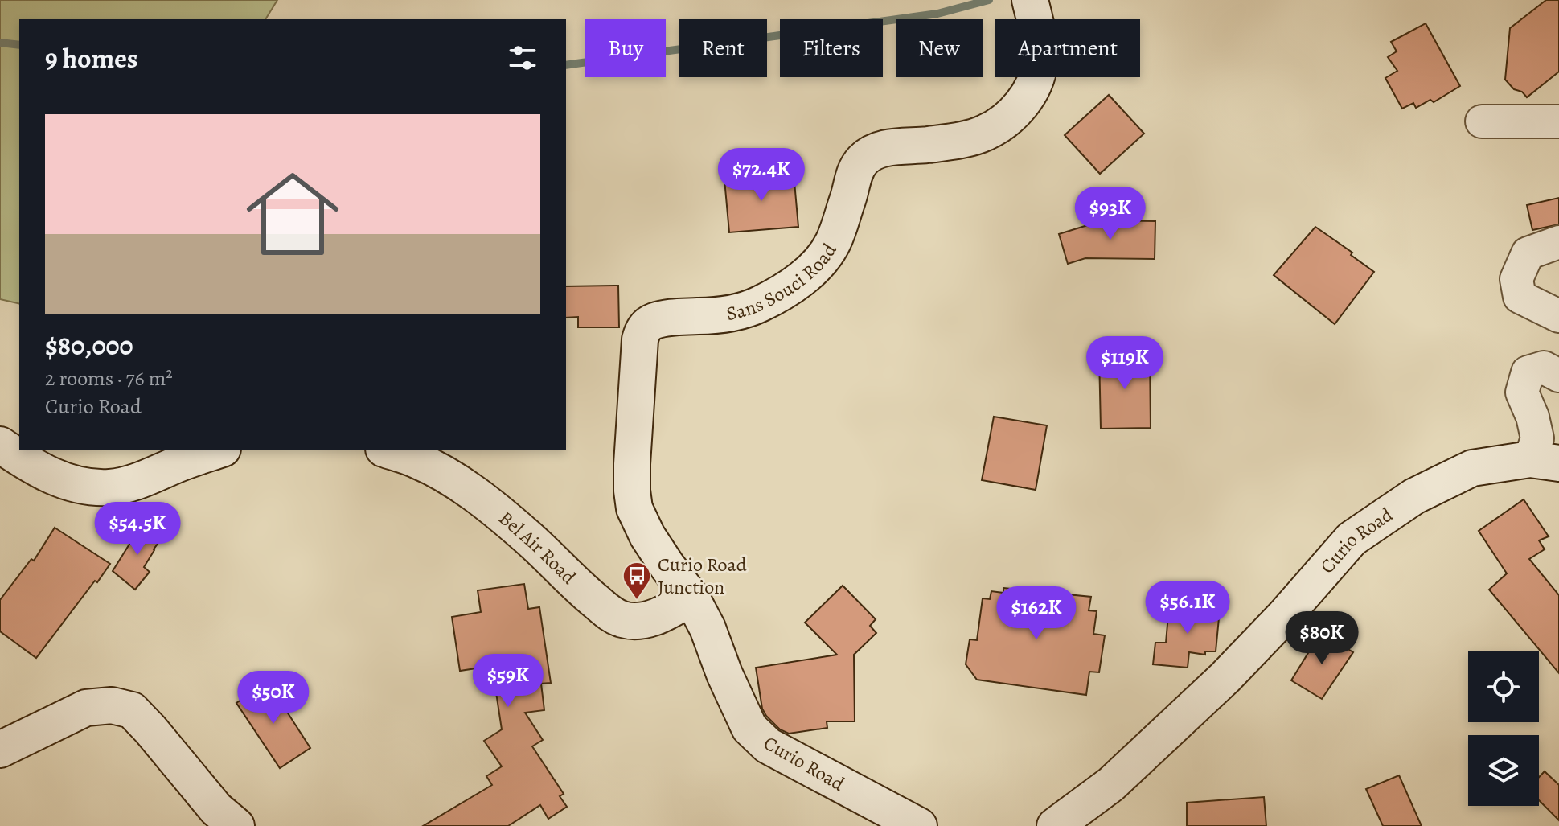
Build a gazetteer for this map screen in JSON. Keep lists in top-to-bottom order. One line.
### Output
{"streets":{"main road":["Sans Souci Road","Curio Road","Bel Air Road"]},"crossings":[["Sans Souci Road","Curio Road"],["Sans Souci Road","Bel Air Road"],["Curio Road","Bel Air Road"]],"places":{"bus stop":["Curio Road Junction"]},"page":{"chip":["Buy","Rent","Filters","New","Apartment"],"heading":"9 homes","list":[{"name":"$80,000","note":"2 rooms · 76 m² · Curio Road"}],"price":["$72.4K","$93K","$119K","$54.5K","$56.1K","$162K","$80K","$59K","$50K"]}}
